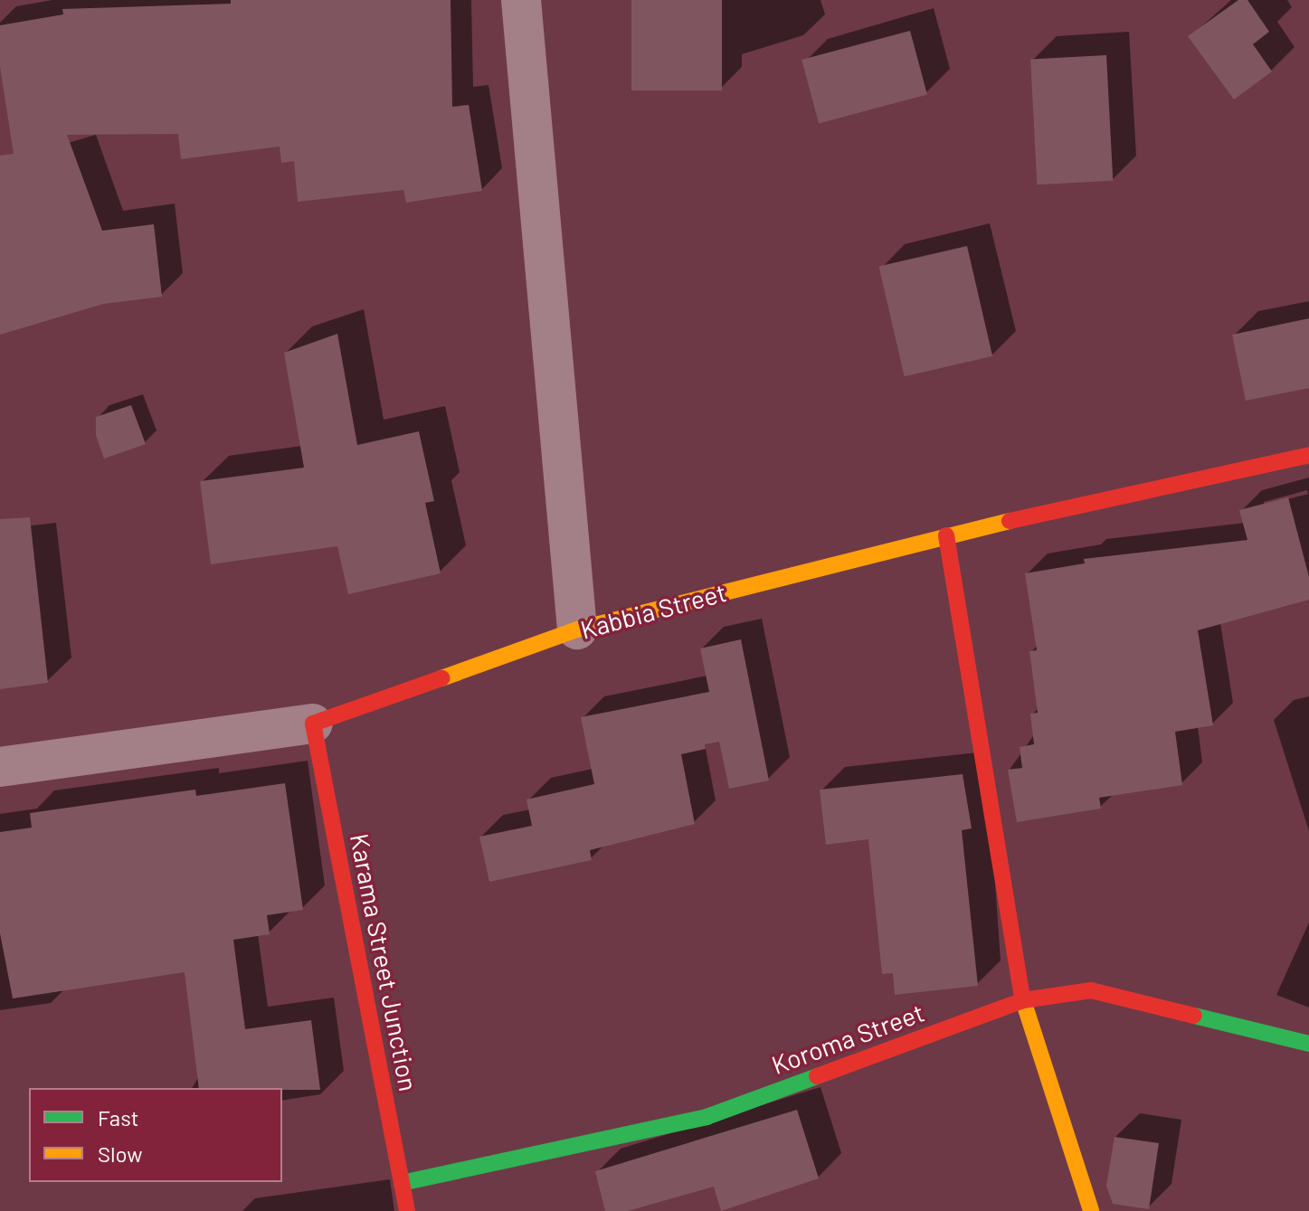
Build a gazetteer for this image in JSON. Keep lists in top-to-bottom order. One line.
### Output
{"streets":{"street":["Kabbia Street","Karama Street Junction","Koroma Street"]},"crossings":[["Kabbia Street","Karama Street Junction"],["Karama Street Junction","Koroma Street"]],"legend":["Fast","Slow"]}
